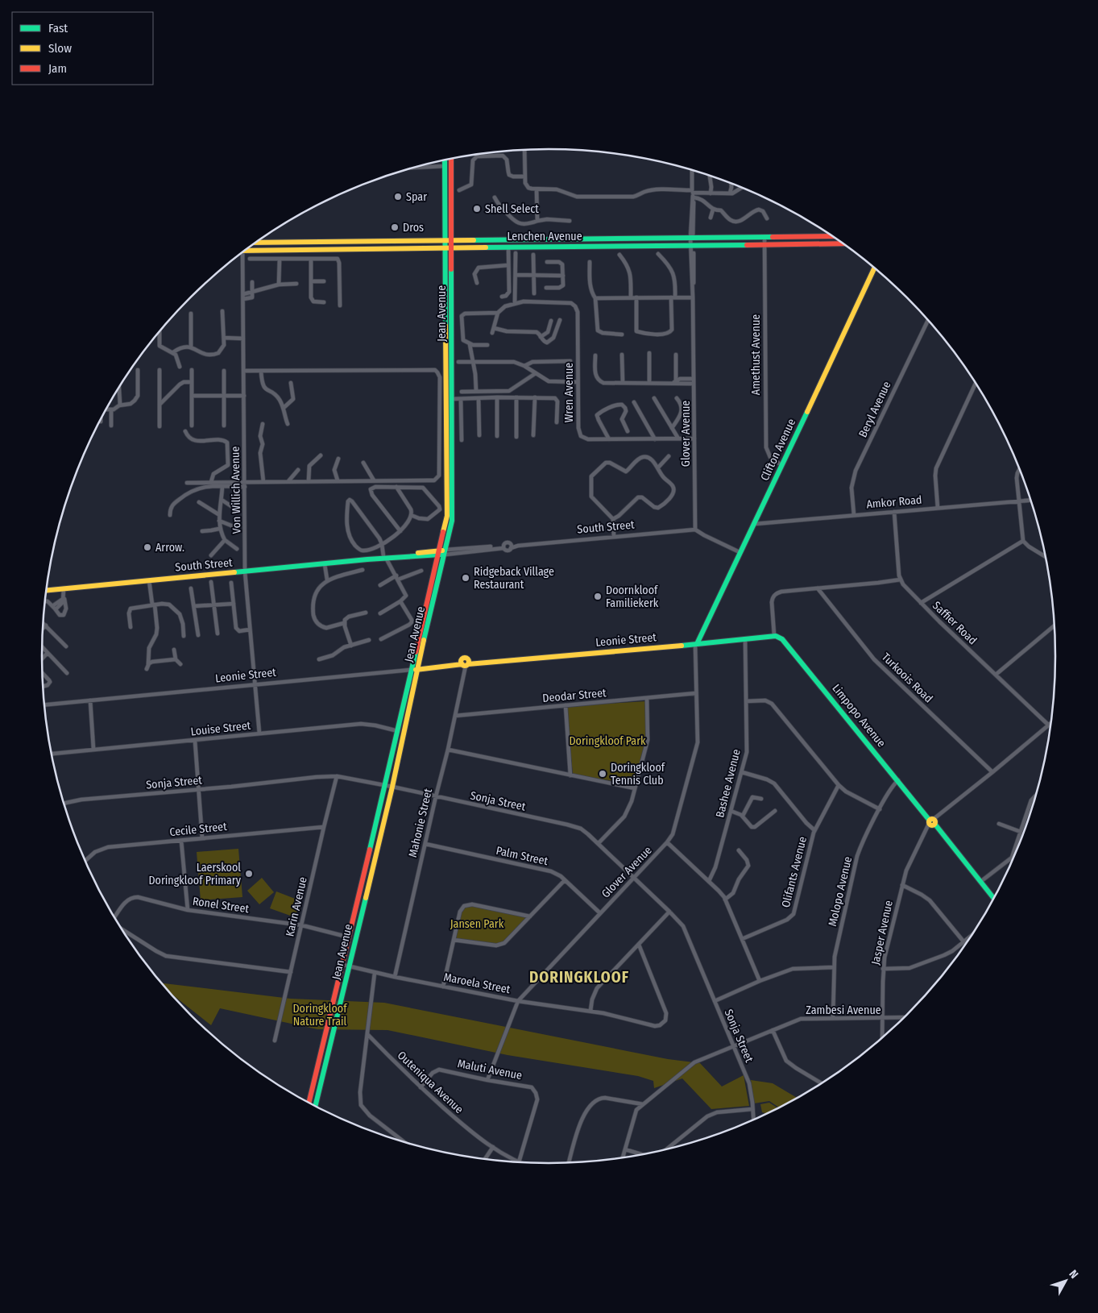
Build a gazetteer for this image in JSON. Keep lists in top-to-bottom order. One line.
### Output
{"streets":{"main road":["Lenchen Avenue","Jean Avenue","Clifton Avenue","South Street","Leonie Street","Limpopo Avenue"],"street":["Amethust Avenue","Wren Avenue","Beryl Avenue","Glover Avenue","Von Willich Avenue","Amkor Road","Saffier Road","Turkoois Road","Deodar Street","Louise Street","Sonja Street","Bashee Avenue","Mahonie Street","Cecile Street","Palm Street","Olifants Avenue","Molopo Avenue","Ronel Street","Karin Avenue","Jasper Avenue","Maroela Street","Zambesi Avenue","Maluti Avenue","Outeniqua Avenue"]},"crossings":[["Lenchen Avenue","Jean Avenue"],["Lenchen Avenue","Amethust Avenue"],["Lenchen Avenue","Glover Avenue"],["Jean Avenue","South Street"],["Jean Avenue","Leonie Street"],["Jean Avenue","Louise Street"],["Jean Avenue","Sonja Street"],["Jean Avenue","Ronel Street"],["Jean Avenue","Maroela Street"],["Amethust Avenue","Clifton Avenue"],["Wren Avenue","Glover Avenue"],["Beryl Avenue","Amkor Road"],["Glover Avenue","Clifton Avenue"],["Glover Avenue","South Street"],["Glover Avenue","Leonie Street"],["Glover Avenue","Deodar Street"],["Glover Avenue","Sonja Street"],["Glover Avenue","Palm Street"],["Glover Avenue","Maroela Street"],["Glover Avenue","Maluti Avenue"],["Clifton Avenue","Amkor Road"],["Clifton Avenue","Leonie Street"],["Von Willich Avenue","South Street"],["Von Willich Avenue","Leonie Street"],["Von Willich Avenue","Louise Street"],["Saffier Road","Jasper Avenue"],["Leonie Street","Limpopo Avenue"],["Leonie Street","Bashee Avenue"],["Leonie Street","Mahonie Street"],["Turkoois Road","Jasper Avenue"],["Deodar Street","Mahonie Street"],["Limpopo Avenue","Molopo Avenue"],["Limpopo Avenue","Jasper Avenue"],["Sonja Street","Mahonie Street"],["Sonja Street","Karin Avenue"],["Sonja Street","Zambesi Avenue"],["Mahonie Street","Palm Street"],["Mahonie Street","Maroela Street"],["Cecile Street","Karin Avenue"],["Molopo Avenue","Zambesi Avenue"],["Ronel Street","Karin Avenue"],["Jasper Avenue","Zambesi Avenue"],["Maluti Avenue","Outeniqua Avenue"]],"districts":["DORINGKLOOF"],"parks":["Doringkloof Park","Jansen Park","Doringkloof Nature Trail"],"places":["Spar","Shell Select","Dros","Arrow.","Ridgeback Village Restaurant","Doornkloof Familiekerk","Doringkloof Tennis Club","Laerskool Doringkloof Primary"],"legend":["Fast","Slow","Jam"],"north":"top right"}
